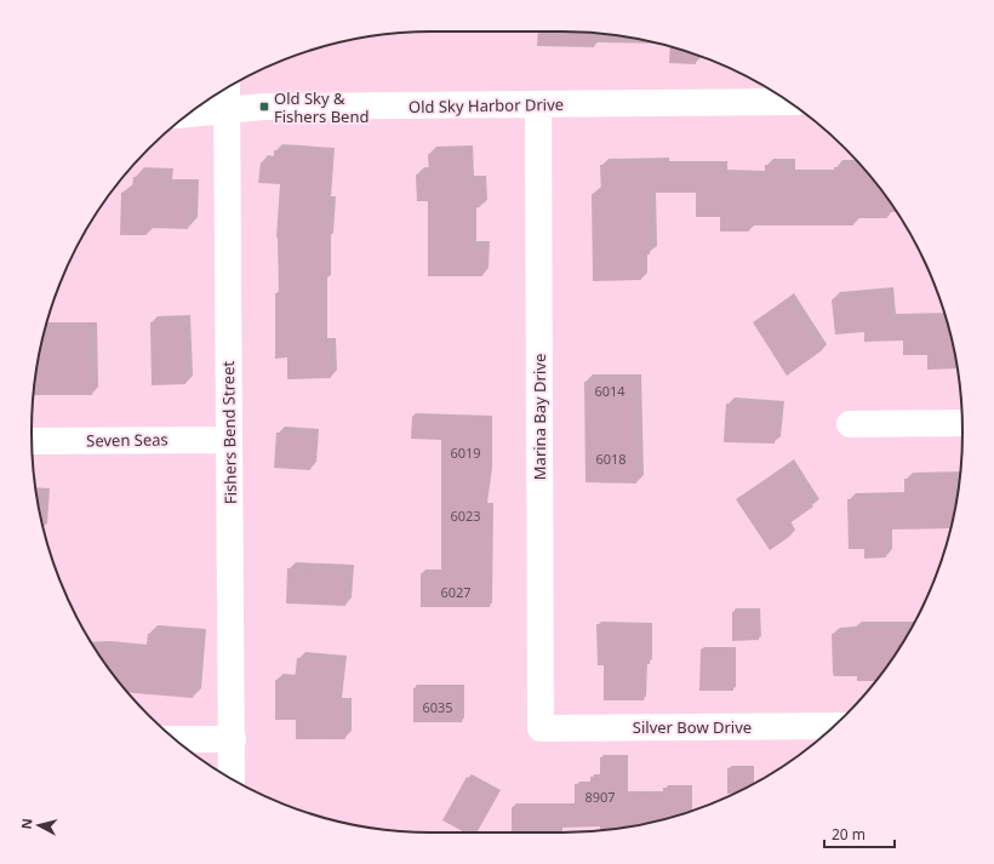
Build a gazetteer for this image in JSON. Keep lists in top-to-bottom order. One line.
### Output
{"streets":{"street":["Old Sky Harbor Drive","Marina Bay Drive","Fishers Bend Street","Seven Seas","Silver Bow Drive"]},"crossings":[["Old Sky Harbor Drive","Marina Bay Drive"],["Old Sky Harbor Drive","Fishers Bend Street"],["Marina Bay Drive","Silver Bow Drive"],["Fishers Bend Street","Seven Seas"]],"places":{"transit":["Old Sky & Fishers Bend"]},"house_numbers":["6014","6019","6018","6023","6027","6035","8907"],"scale_bar":"20 m","north":"left"}
